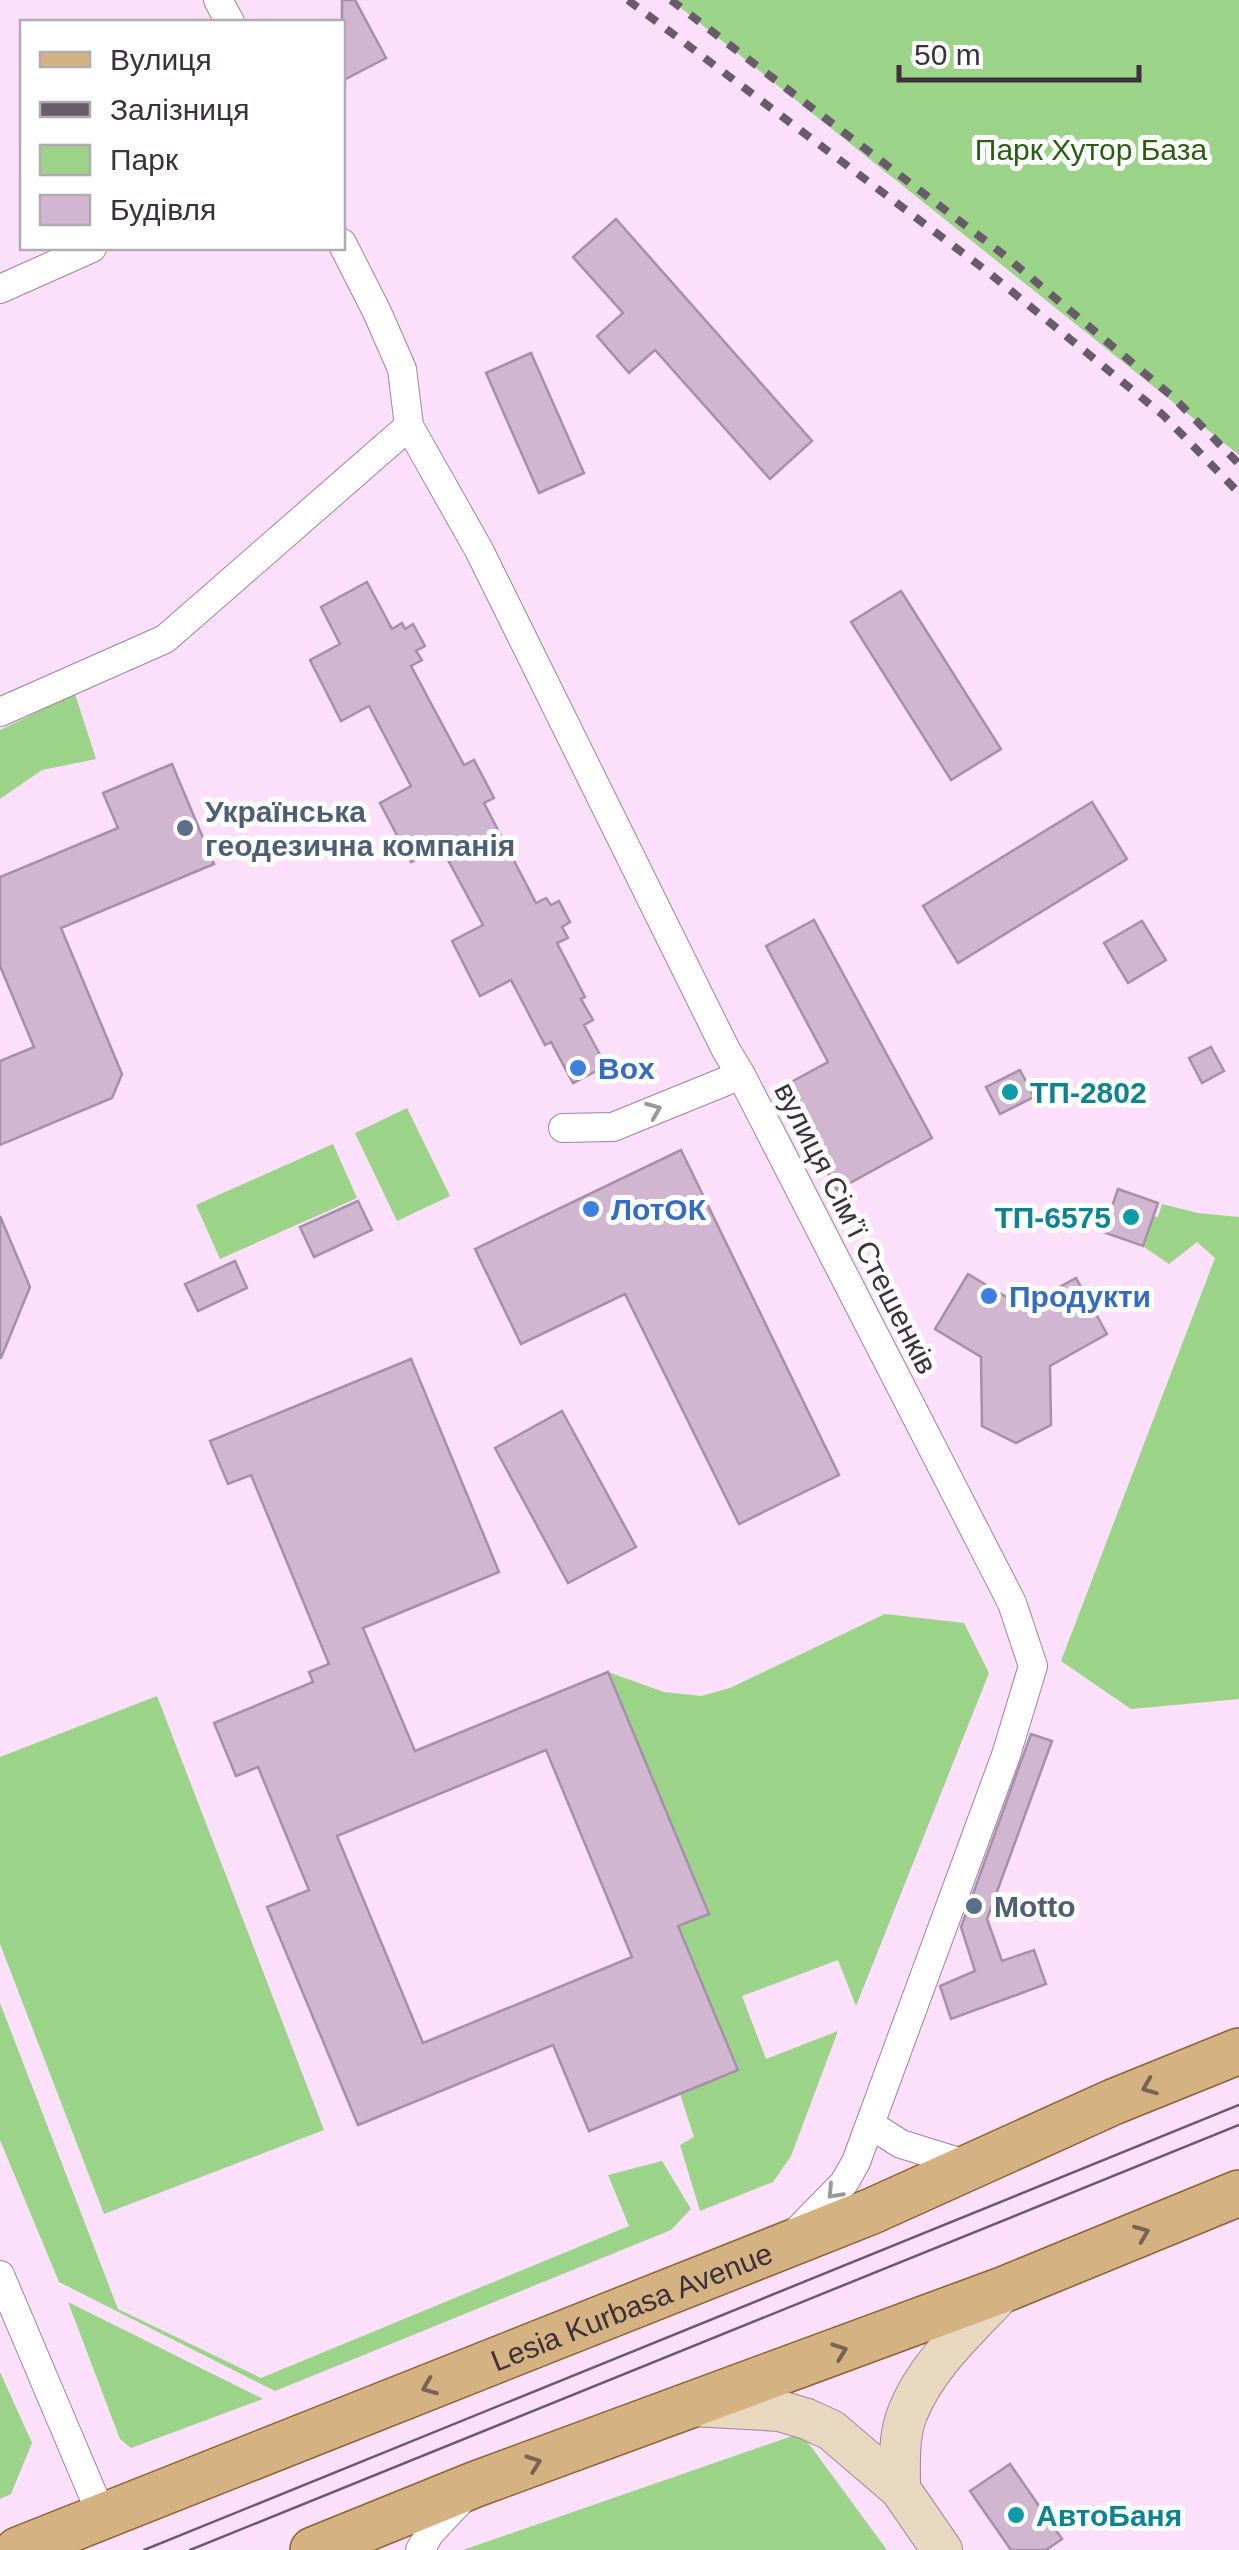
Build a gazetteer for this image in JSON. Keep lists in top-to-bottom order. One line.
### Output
{"streets":{"main road":["Lesia Kurbasa Avenue"],"street":["вулиця Сімʼї Стешенків"]},"crossings":[["вулиця Сімʼї Стешенків","Lesia Kurbasa Avenue"]],"parks":["Парк Хутор База"],"places":["Українська геодезична компанія","Box","ТП-2802","ЛотОК","ТП-6575","Продукти","Motto","АвтоБаня"],"legend":["Вулиця","Залізниця","Парк","Будівля"],"scale_bar":"50 m"}
